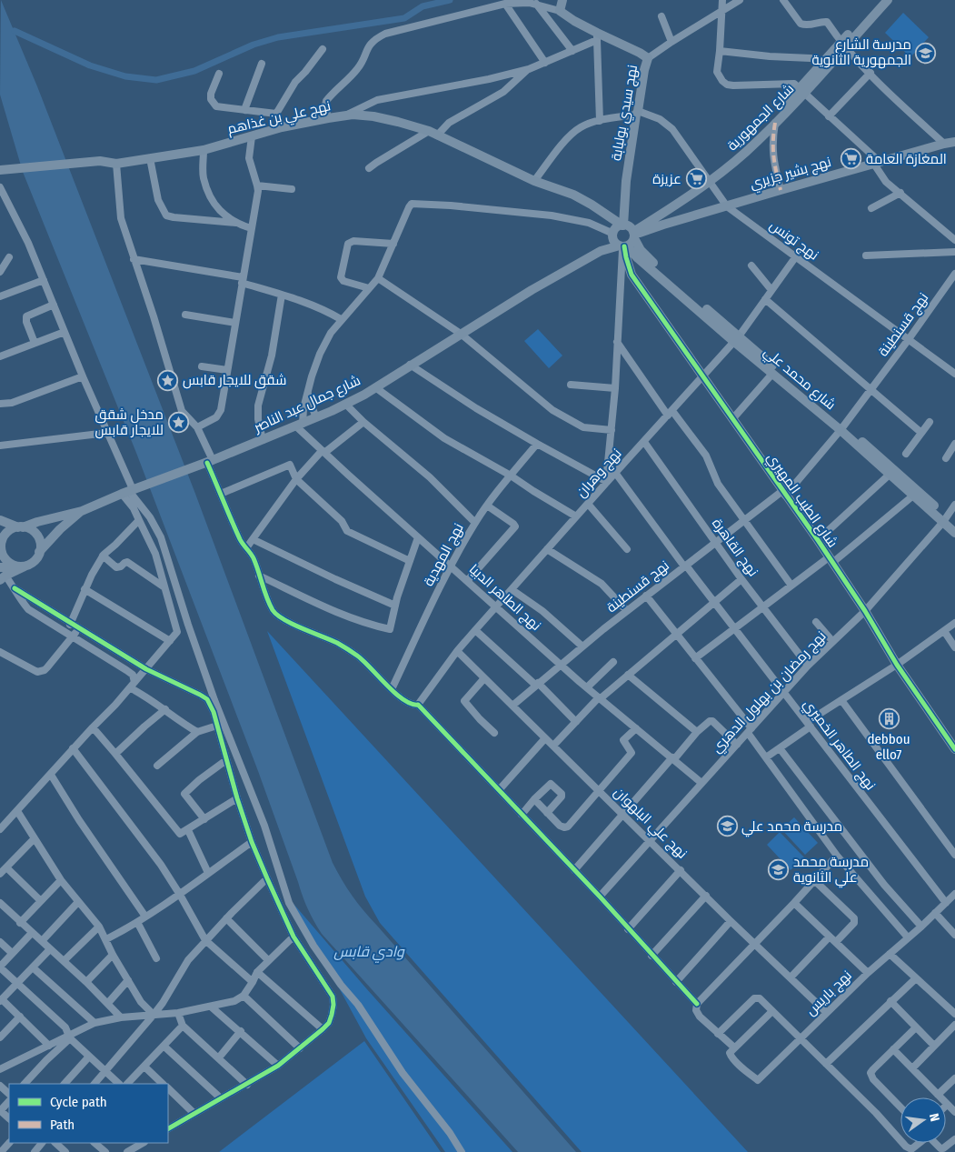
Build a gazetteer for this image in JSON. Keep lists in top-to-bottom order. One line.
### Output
{"streets":{"main road":["نهج سيدي بولبابة","نهج علي بن غذاهم","شارع الجمهورية","نهج بشير جزيري","شارع محمد علي","شارع جمال عبد الناصر","شارع الطيب المهيري"],"street":["نهج تونس","نهج قسنطينة","نهج وهران","نهج القاهرة","نهج المهدية","نهج الطاهر الدبيا","نهج رمضان بن بهلول الدهري","نهج الطاهر الخميري","نهج علي البلهوان","نهج باريس"]},"crossings":[["نهج سيدي بولبابة","نهج علي بن غذاهم"],["نهج سيدي بولبابة","شارع الجمهورية"],["نهج سيدي بولبابة","نهج بشير جزيري"],["نهج سيدي بولبابة","نهج تونس"],["نهج سيدي بولبابة","شارع محمد علي"],["نهج سيدي بولبابة","شارع جمال عبد الناصر"],["نهج سيدي بولبابة","شارع الطيب المهيري"],["نهج علي بن غذاهم","شارع الجمهورية"],["نهج علي بن غذاهم","نهج بشير جزيري"],["نهج علي بن غذاهم","شارع محمد علي"],["نهج علي بن غذاهم","شارع جمال عبد الناصر"],["نهج علي بن غذاهم","شارع الطيب المهيري"],["شارع الجمهورية","نهج بشير جزيري"],["شارع الجمهورية","نهج تونس"],["شارع الجمهورية","شارع محمد علي"],["شارع الجمهورية","شارع جمال عبد الناصر"],["شارع الجمهورية","شارع الطيب المهيري"],["نهج بشير جزيري","نهج تونس"],["نهج بشير جزيري","شارع محمد علي"],["نهج بشير جزيري","شارع جمال عبد الناصر"],["نهج بشير جزيري","شارع الطيب المهيري"],["نهج تونس","نهج قسنطينة"],["نهج تونس","نهج وهران"],["نهج قسنطينة","شارع محمد علي"],["نهج قسنطينة","شارع الطيب المهيري"],["نهج قسنطينة","نهج القاهرة"],["نهج قسنطينة","نهج الطاهر الدبيا"],["نهج قسنطينة","نهج الطاهر الخميري"],["نهج قسنطينة","نهج علي البلهوان"],["شارع محمد علي","شارع جمال عبد الناصر"],["شارع محمد علي","نهج وهران"],["شارع محمد علي","شارع الطيب المهيري"],["شارع محمد علي","نهج رمضان بن بهلول الدهري"],["شارع جمال عبد الناصر","شارع الطيب المهيري"],["شارع جمال عبد الناصر","نهج الطاهر الدبيا"],["نهج وهران","شارع الطيب المهيري"],["نهج وهران","نهج القاهرة"],["نهج وهران","نهج الطاهر الدبيا"],["نهج وهران","نهج الطاهر الخميري"],["نهج وهران","نهج علي البلهوان"],["شارع الطيب المهيري","نهج رمضان بن بهلول الدهري"],["نهج القاهرة","نهج رمضان بن بهلول الدهري"],["نهج المهدية","نهج الطاهر الدبيا"],["نهج الطاهر الدبيا","نهج رمضان بن بهلول الدهري"],["نهج رمضان بن بهلول الدهري","نهج الطاهر الخميري"],["نهج رمضان بن بهلول الدهري","نهج علي البلهوان"],["نهج الطاهر الخميري","نهج باريس"],["نهج علي البلهوان","نهج باريس"]],"water":["وادي قابس"],"places":{"school or university":["مدرسة الشارع الجمهورية الثانوية","مدرسة محمد علي","مدرسة محمد علي الثانوية"],"supermarket":["المغازة العامة","عزيزة"],"place":["شقق للايجار قابس","مدخل شقق للايجار قابس"],"building":["debbou ello7"]},"legend":["Cycle path","Path"],"north":"right"}
